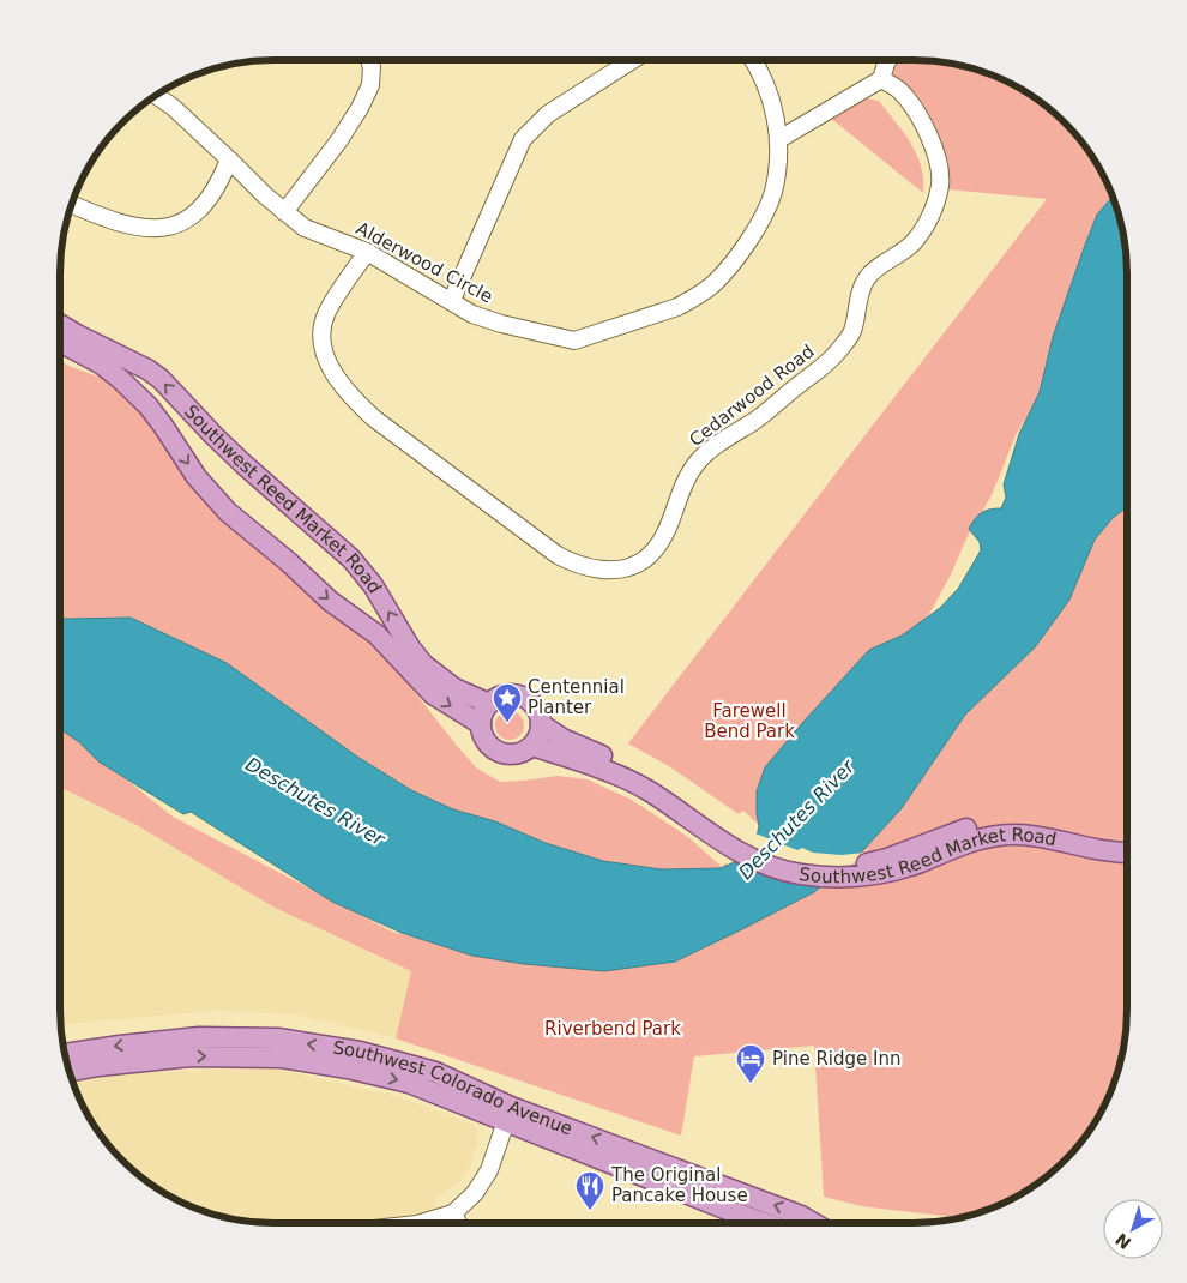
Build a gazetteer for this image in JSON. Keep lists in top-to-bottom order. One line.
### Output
{"streets":{"main road":["Southwest Reed Market Road","Southwest Colorado Avenue"],"street":["Alderwood Circle","Cedarwood Road"]},"crossings":[["Alderwood Circle","Cedarwood Road"]],"water":["Deschutes River"],"parks":["Farewell Bend Park","Riverbend Park"],"places":{"place":["Centennial Planter"],"hotel":["Pine Ridge Inn"],"restaurant":["The Original Pancake House"]},"north":"bottom left"}
